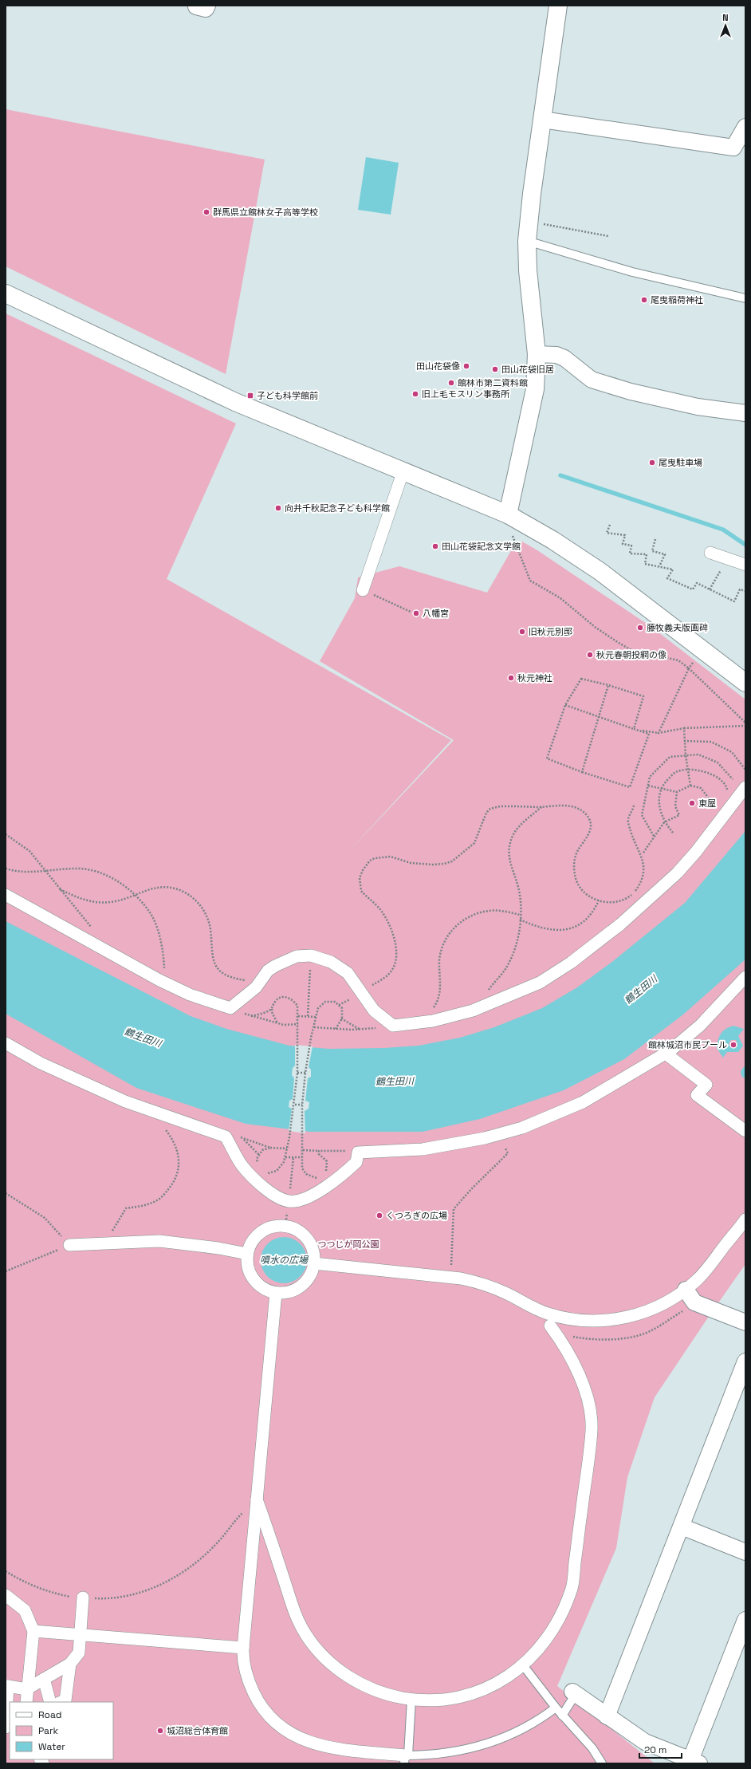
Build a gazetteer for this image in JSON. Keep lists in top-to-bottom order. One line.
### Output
{"water":["鶴生田川","噴水の広場"],"parks":["つつじが岡公園"],"places":{"other":["群馬県立館林女子高等学校","尾曳稲荷神社","田山花袋像","田山花袋旧居","館林市第二資料館","旧上毛モスリン事務所","尾曳駐車場","向井千秋記念子ども科学館","田山花袋記念文学館","八幡宮","藤牧義夫版画碑","旧秋元別邸","秋元春朝投網の像","秋元神社","東屋","館林城沼市民プール","くつろぎの広場","城沼総合体育館"],"transit":["子ども科学館前"]},"legend":["Road","Park","Water"],"scale_bar":"20 m","north":"top"}
